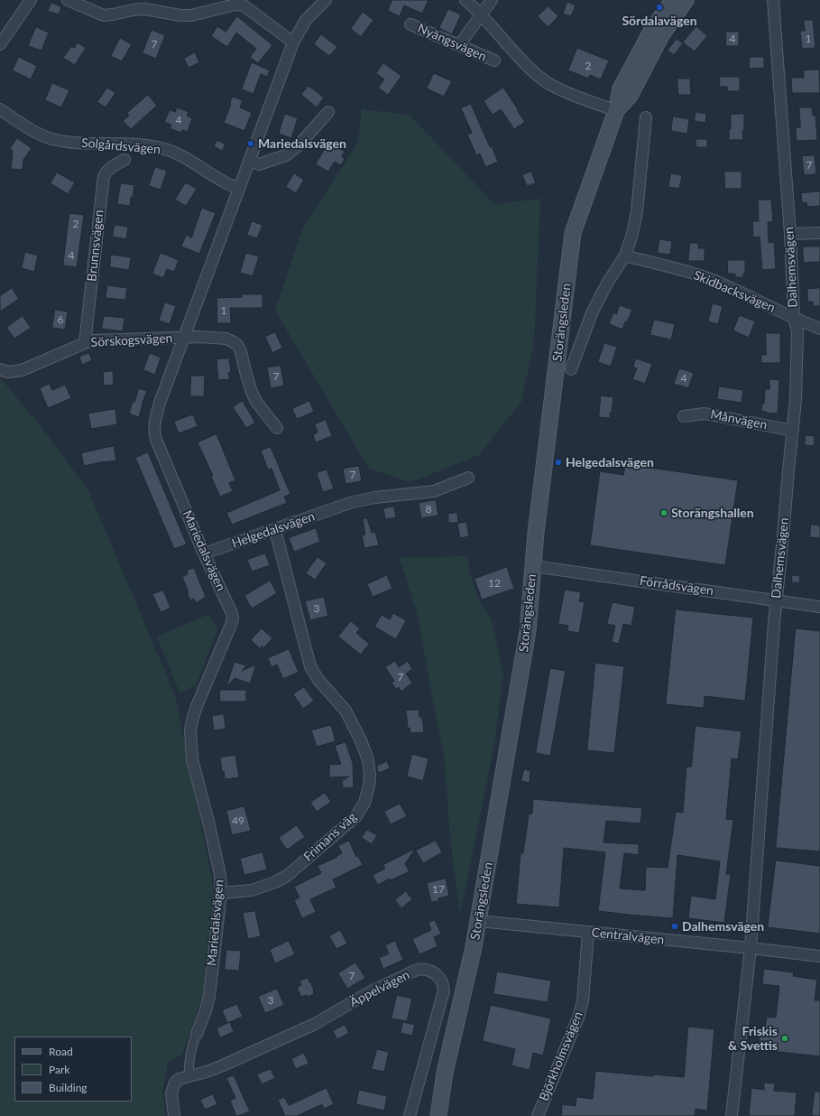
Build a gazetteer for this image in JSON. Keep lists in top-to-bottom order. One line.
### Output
{"streets":{"main road":["Storängsleden"],"street":["Nyängsvägen","Solgårdsvägen","Brunnsvägen","Dalhemsvägen","Skidbacksvägen","Sörskogsvägen","Månvägen","Helgedalsvägen","Mariedalsvägen","Förrådsvägen","Frimans väg","Centralvägen","Äppelvägen","Björkholmsvägen"]},"crossings":[["Solgårdsvägen","Mariedalsvägen"],["Brunnsvägen","Sörskogsvägen"],["Dalhemsvägen","Skidbacksvägen"],["Dalhemsvägen","Månvägen"],["Dalhemsvägen","Förrådsvägen"],["Dalhemsvägen","Centralvägen"],["Storängsleden","Förrådsvägen"],["Storängsleden","Centralvägen"],["Sörskogsvägen","Mariedalsvägen"],["Helgedalsvägen","Mariedalsvägen"],["Helgedalsvägen","Frimans väg"],["Mariedalsvägen","Frimans väg"],["Mariedalsvägen","Äppelvägen"],["Centralvägen","Björkholmsvägen"]],"places":["Sördalavägen","Mariedalsvägen","Helgedalsvägen","Storängshallen","Dalhemsvägen","Friskis & Svettis"],"house_numbers":["4","1","7","2","4","7","2","4","1","6","7","4","7","8","12","3","7","49","17","7","3"],"legend":["Road","Park","Building"]}
